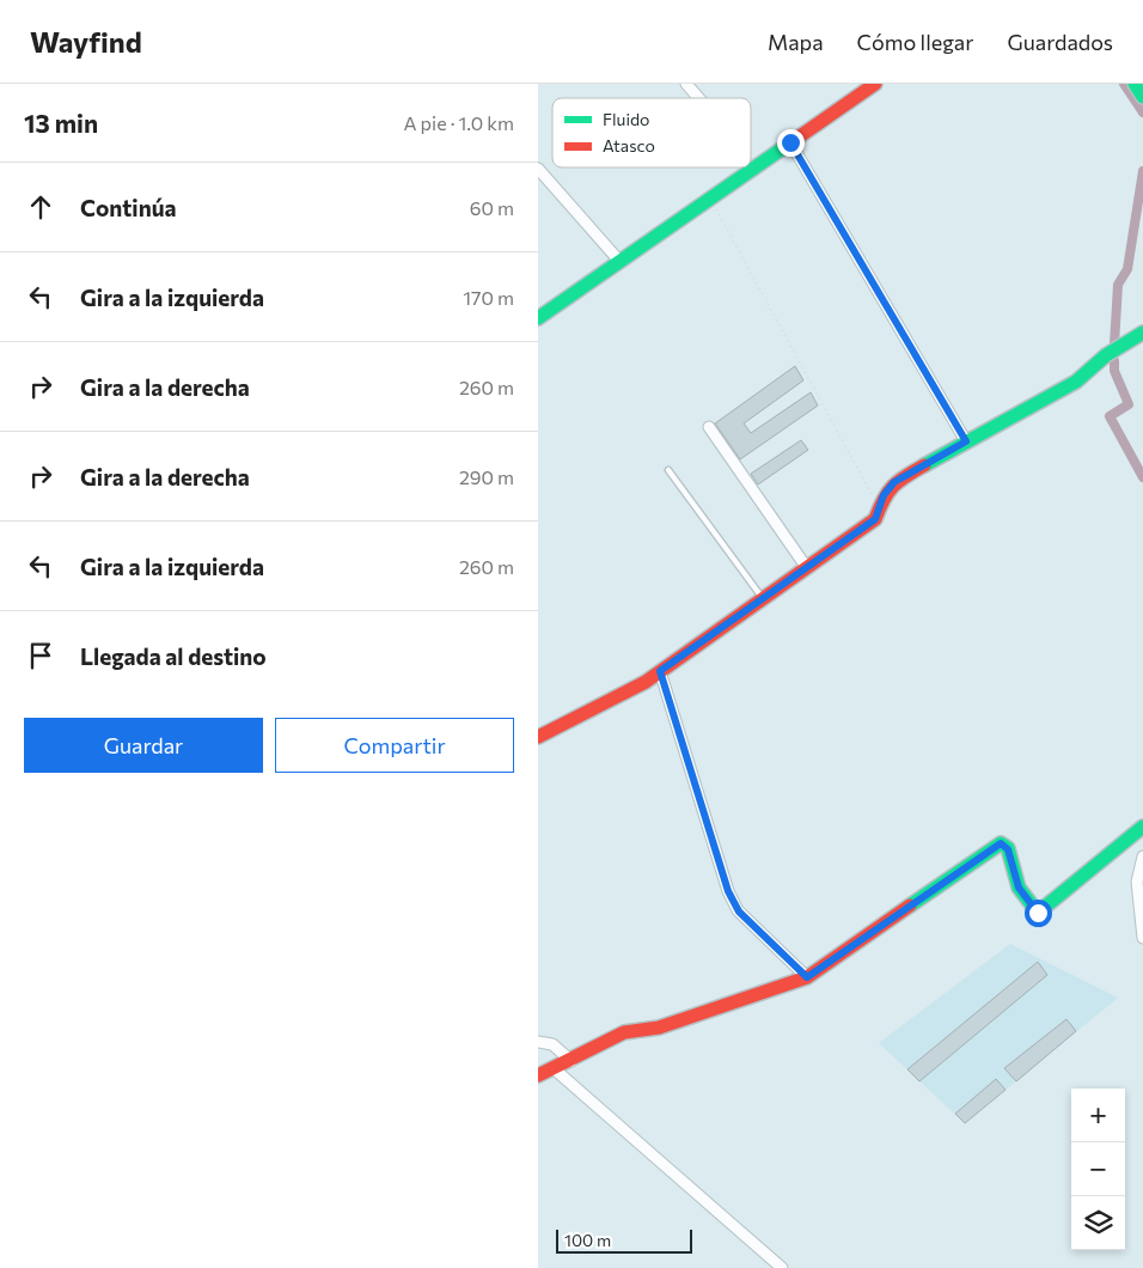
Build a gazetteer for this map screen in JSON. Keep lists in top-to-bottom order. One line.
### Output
{"legend":["Fluido","Atasco"],"scale_bar":"100 m","page":{"header":"Wayfind","nav":["Mapa","Cómo llegar","Guardados"],"heading":["13 min","A pie · 1.0 km"],"list":[["Continúa","60 m"],["Gira a la izquierda","170 m"],["Gira a la derecha","260 m"],["Gira a la derecha","290 m"],["Gira a la izquierda","260 m"],"Llegada al destino"],"buttons":["Guardar","Compartir"],"map_buttons":["+","−"],"scale":"100 m"}}
